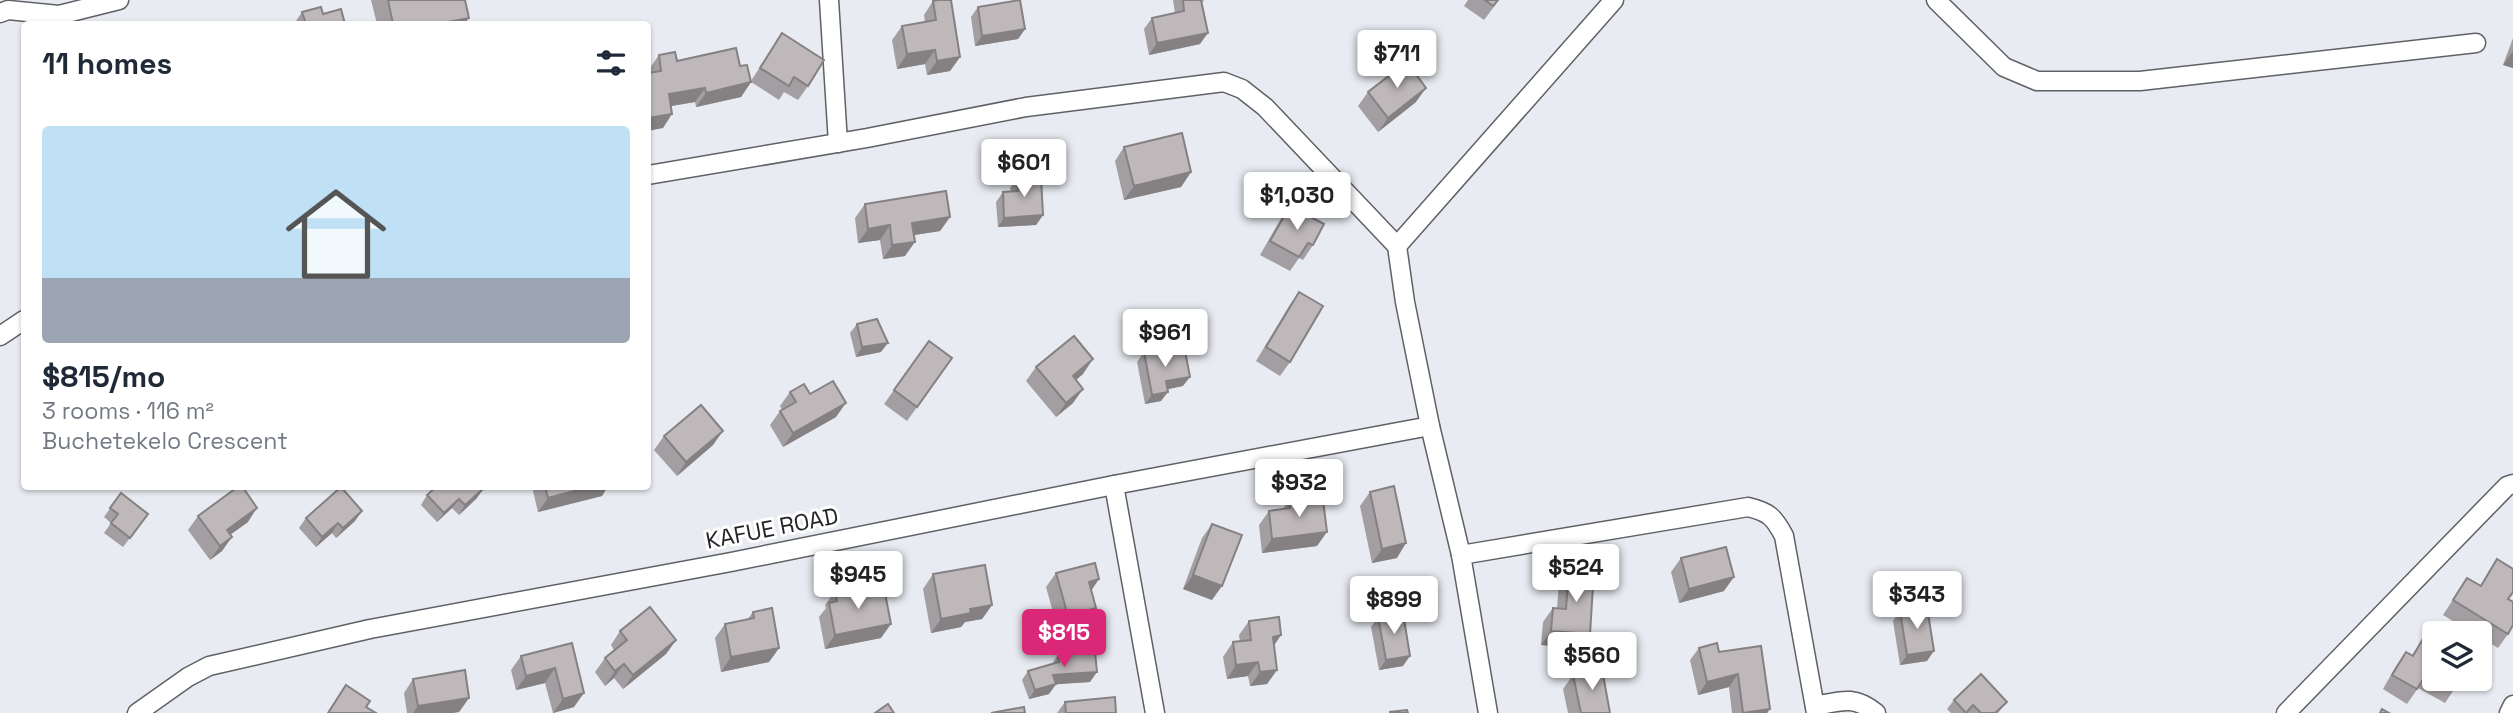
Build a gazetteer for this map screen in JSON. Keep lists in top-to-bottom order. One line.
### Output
{"streets":{"street":["KAFUE ROAD"]},"page":{"heading":"11 homes","price":["$711","$601","$1,030","$961","$932","$524","$945","$343","$899","$815","$560"],"list":[{"name":"$815/mo","note":"3 rooms · 116 m² · Buchetekelo Crescent"}]}}
